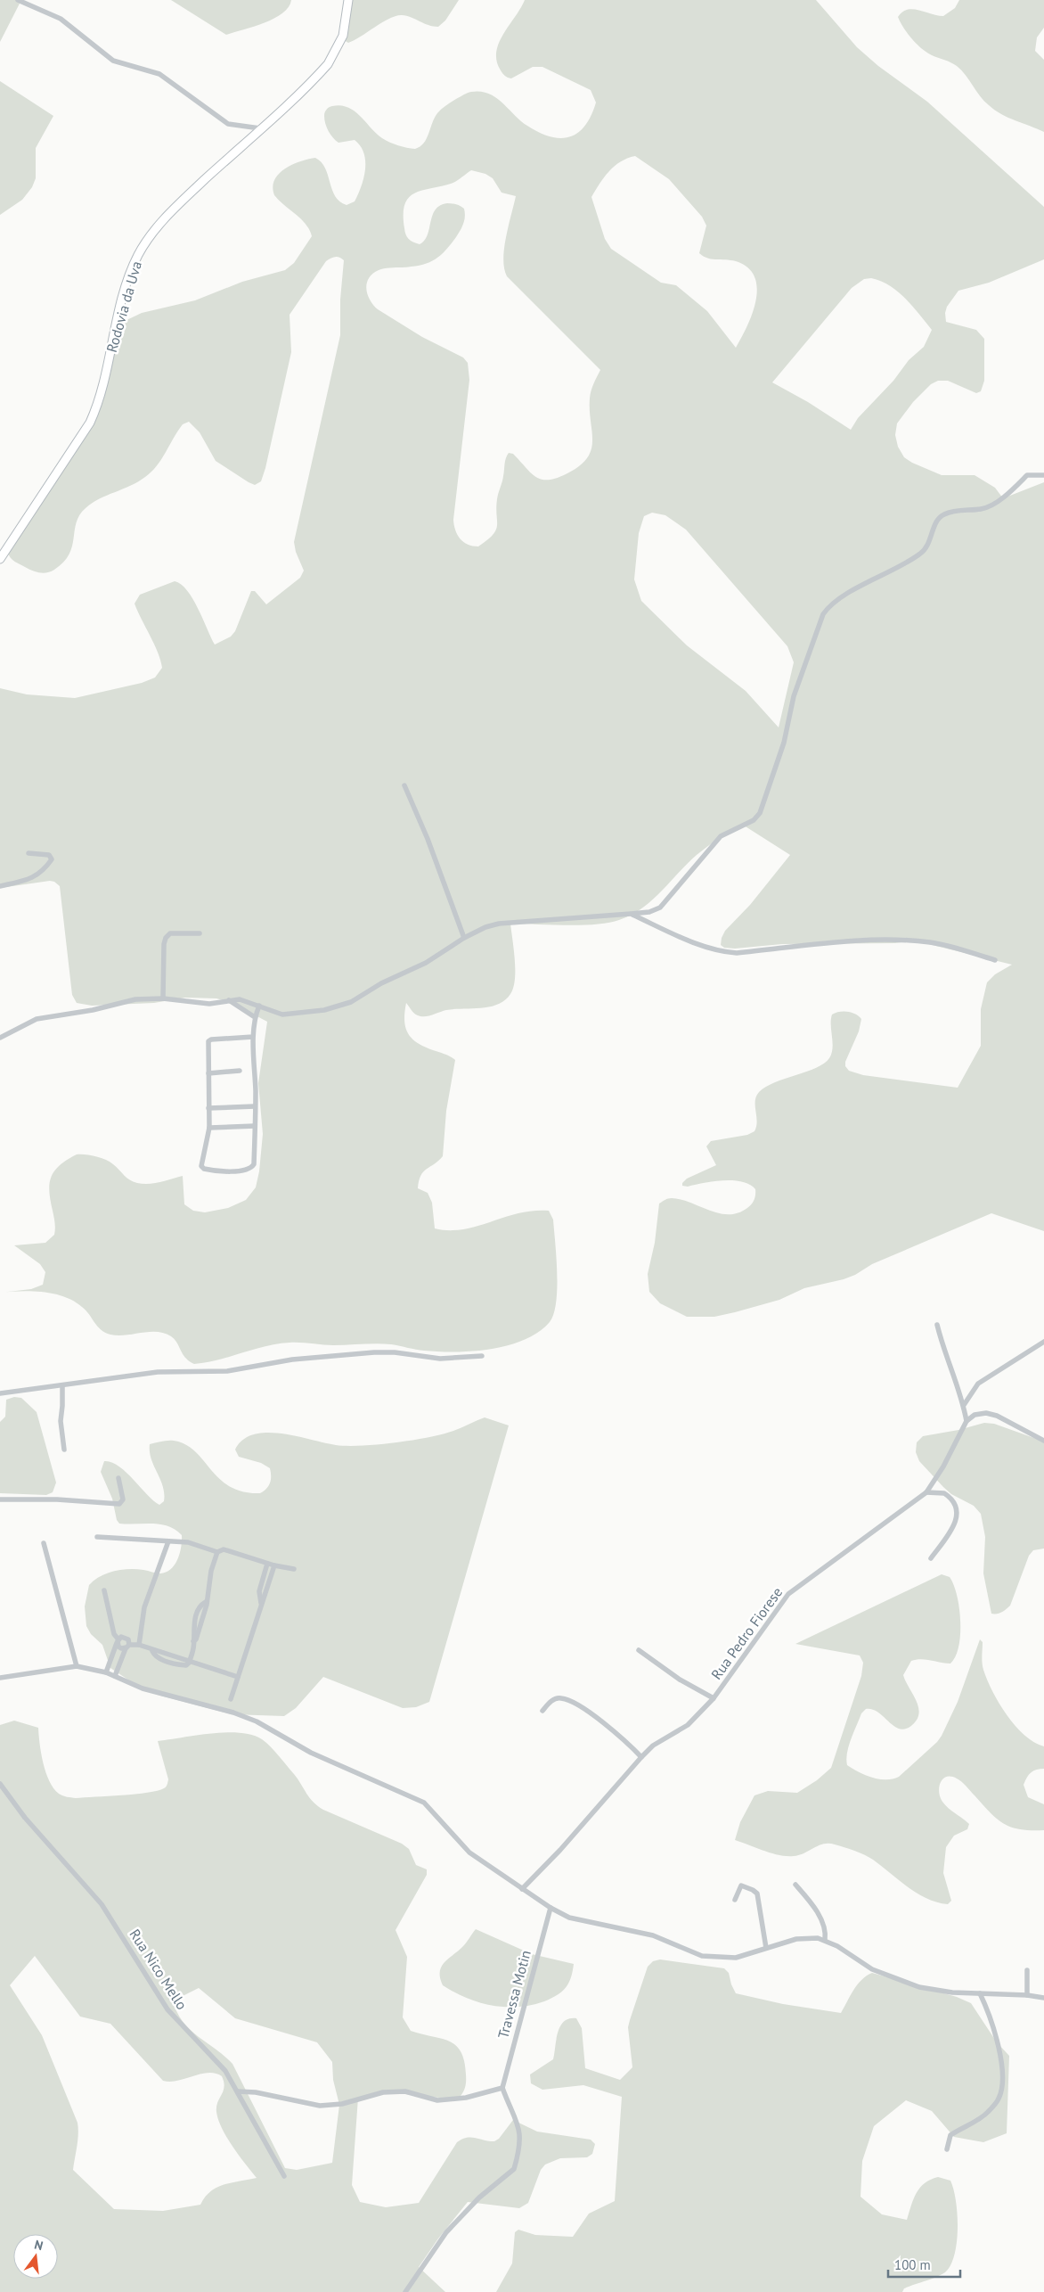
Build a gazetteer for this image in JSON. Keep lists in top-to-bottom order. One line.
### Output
{"streets":{"street":["Rodovia da Uva","Rua Pedro Fiorese","Rua Nico Mello","Travessa Motin"]},"scale_bar":"100 m","north":"top"}
